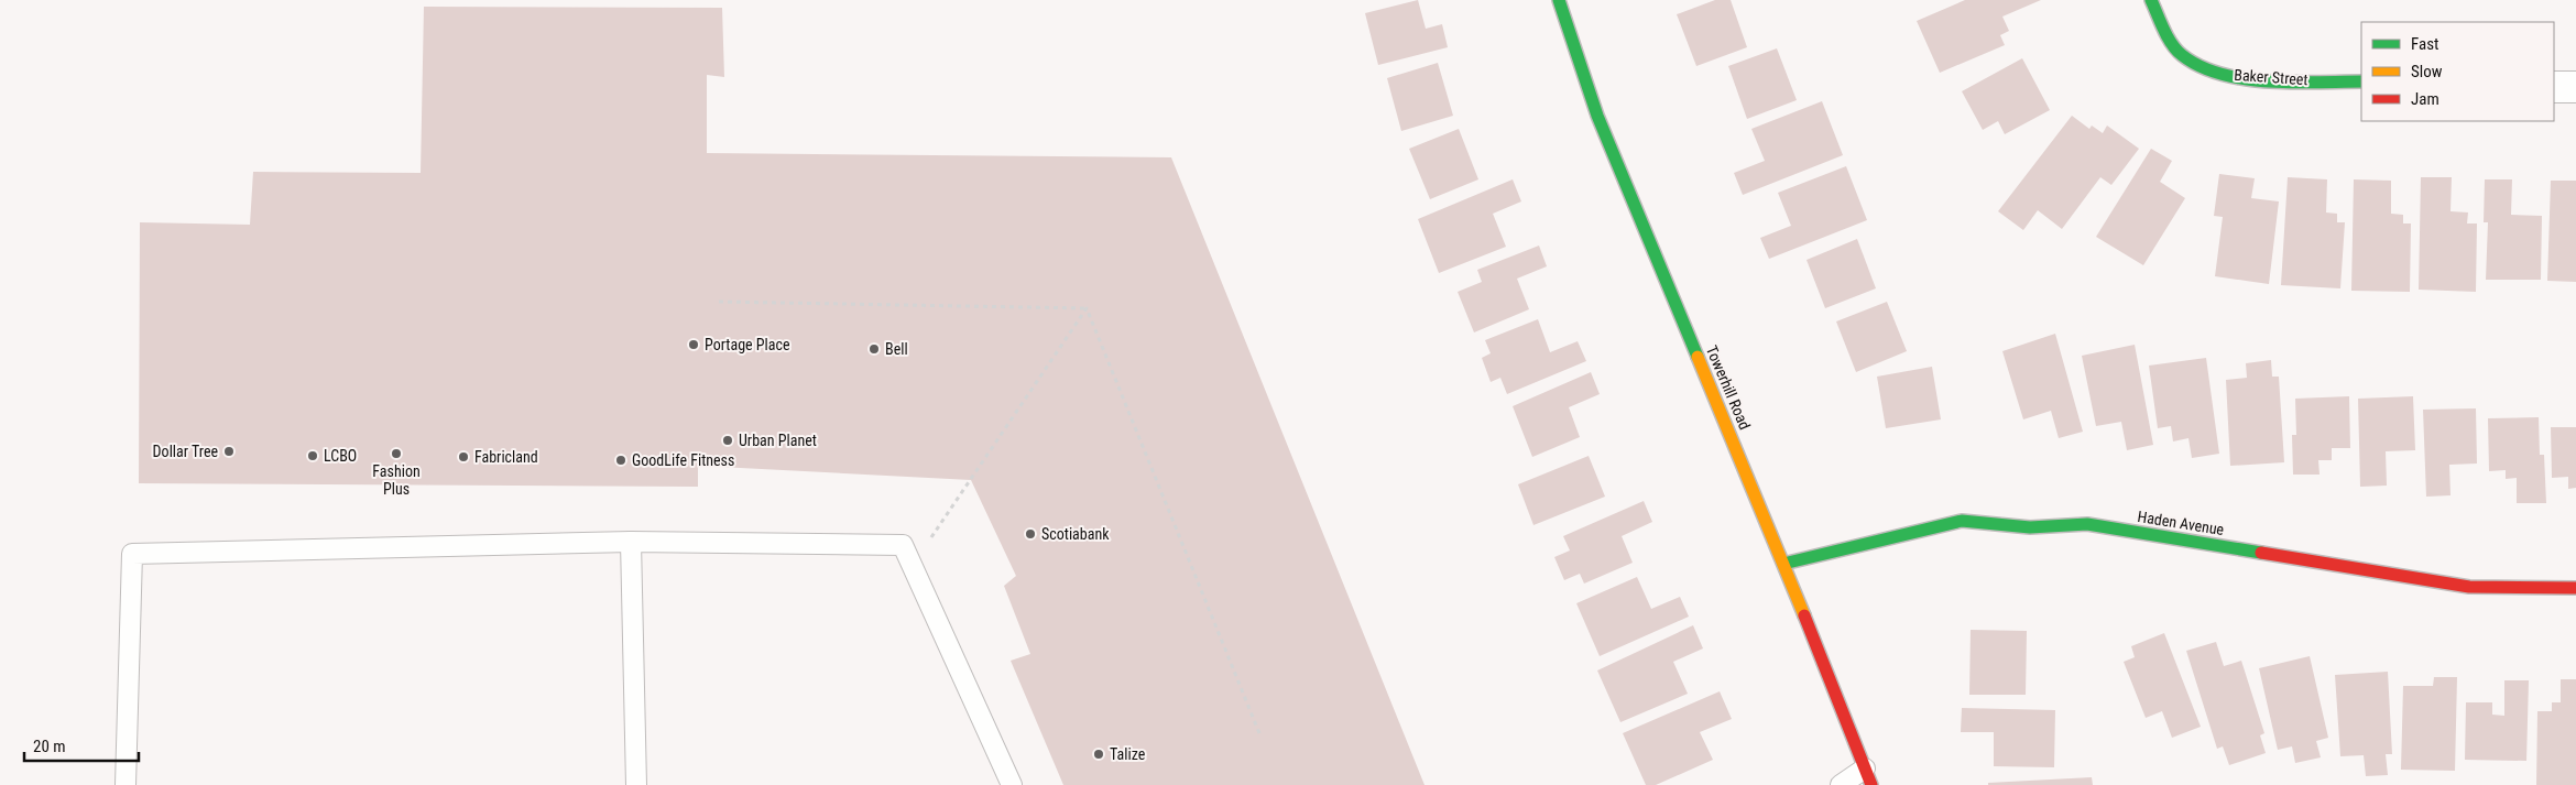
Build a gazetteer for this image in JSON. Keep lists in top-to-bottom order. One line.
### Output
{"streets":{"street":["Baker Street","Towerhill Road","Haden Avenue"]},"crossings":[["Towerhill Road","Haden Avenue"]],"places":["Portage Place","Bell","Urban Planet","Dollar Tree","Fashion Plus","LCBO","Fabricland","GoodLife Fitness","Scotiabank","Talize"],"legend":["Fast","Slow","Jam"],"scale_bar":"20 m"}
